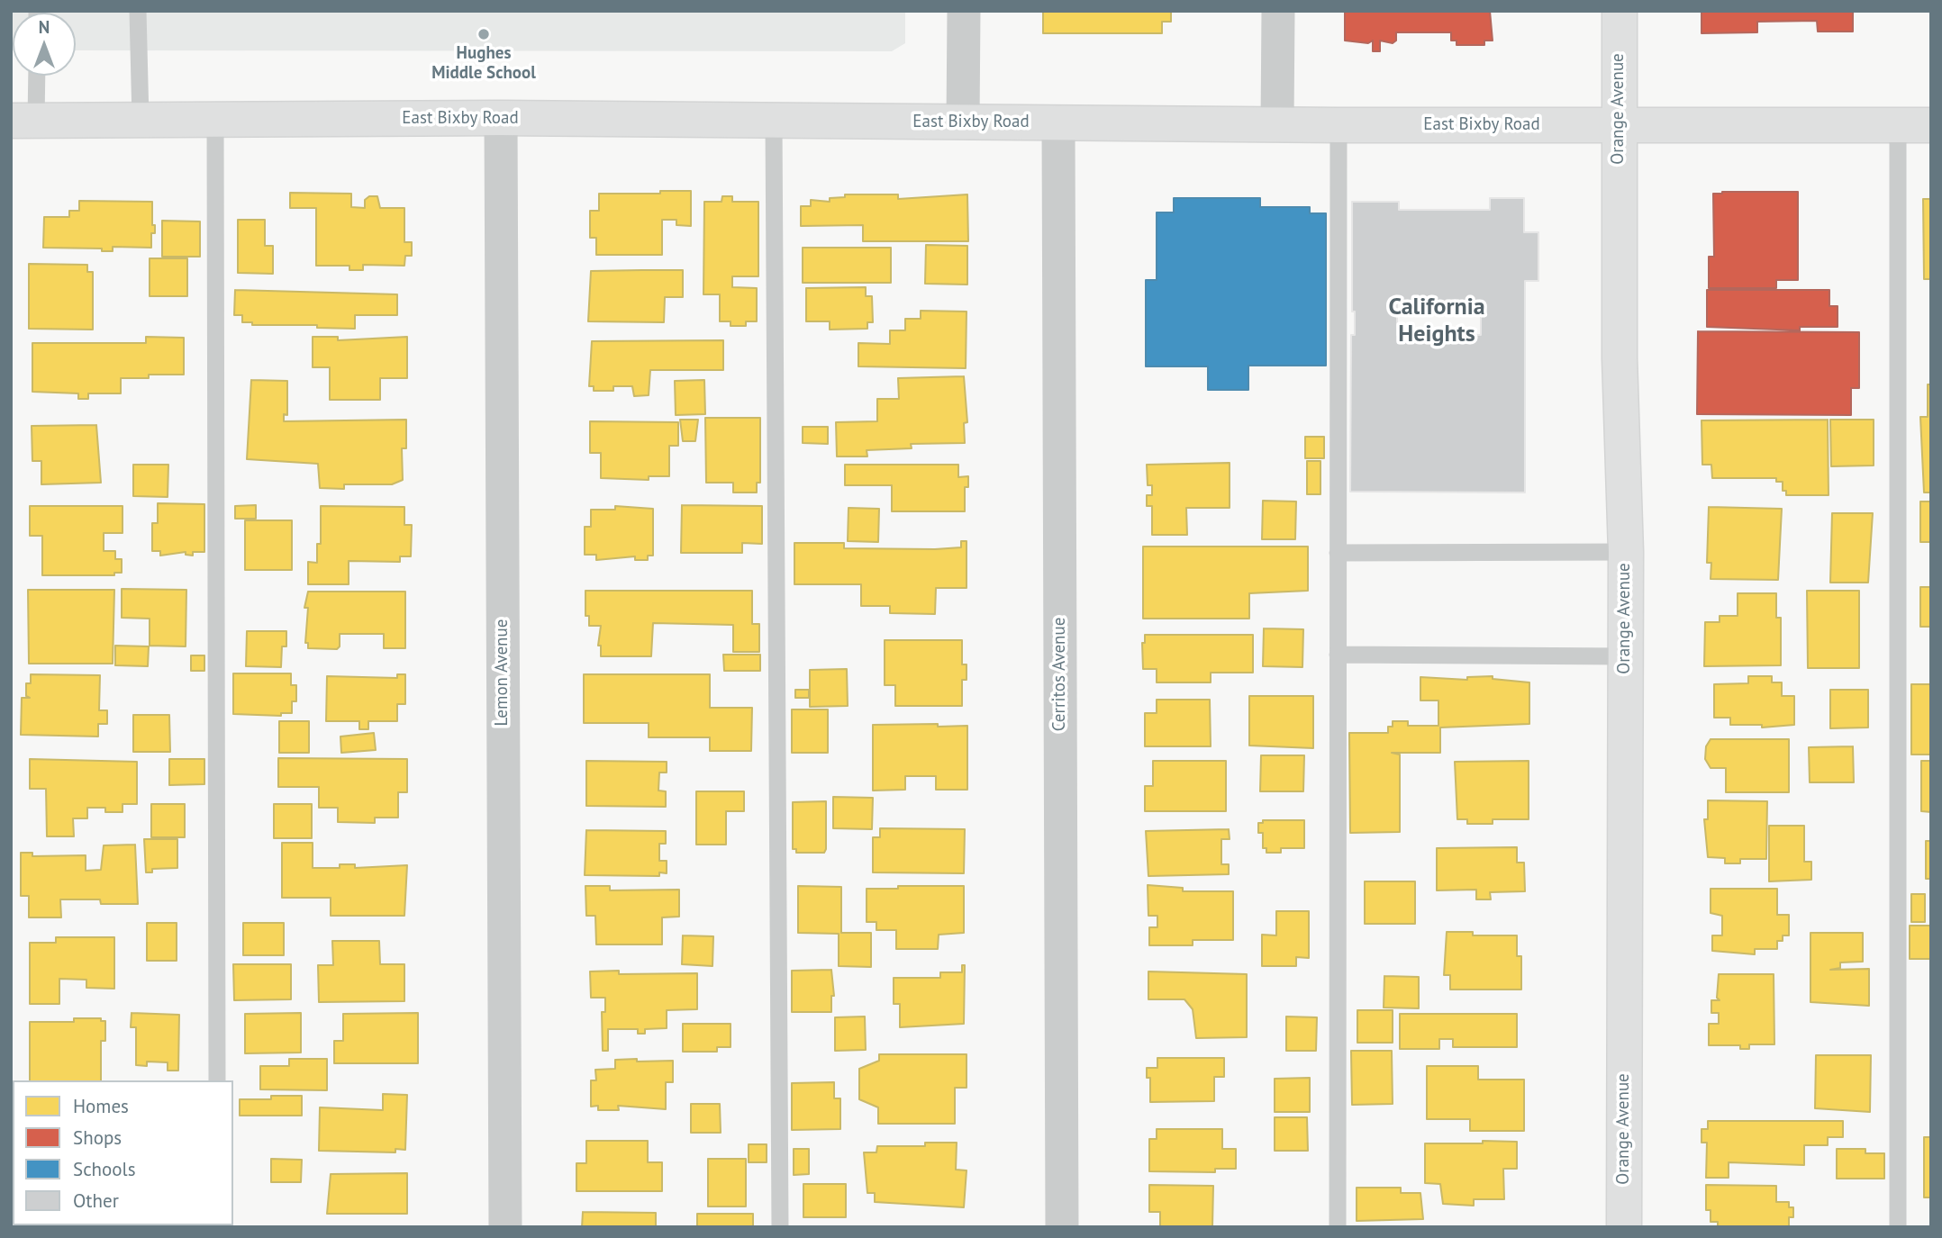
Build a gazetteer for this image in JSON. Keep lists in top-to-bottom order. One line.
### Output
{"streets":{"street":["Orange Avenue","East Bixby Road","Lemon Avenue","Cerritos Avenue"]},"crossings":[["Orange Avenue","East Bixby Road"],["East Bixby Road","Lemon Avenue"],["East Bixby Road","Cerritos Avenue"]],"districts":["California Heights"],"places":["Hughes Middle School"],"legend":["Homes","Shops","Schools","Other"],"north":"top"}
